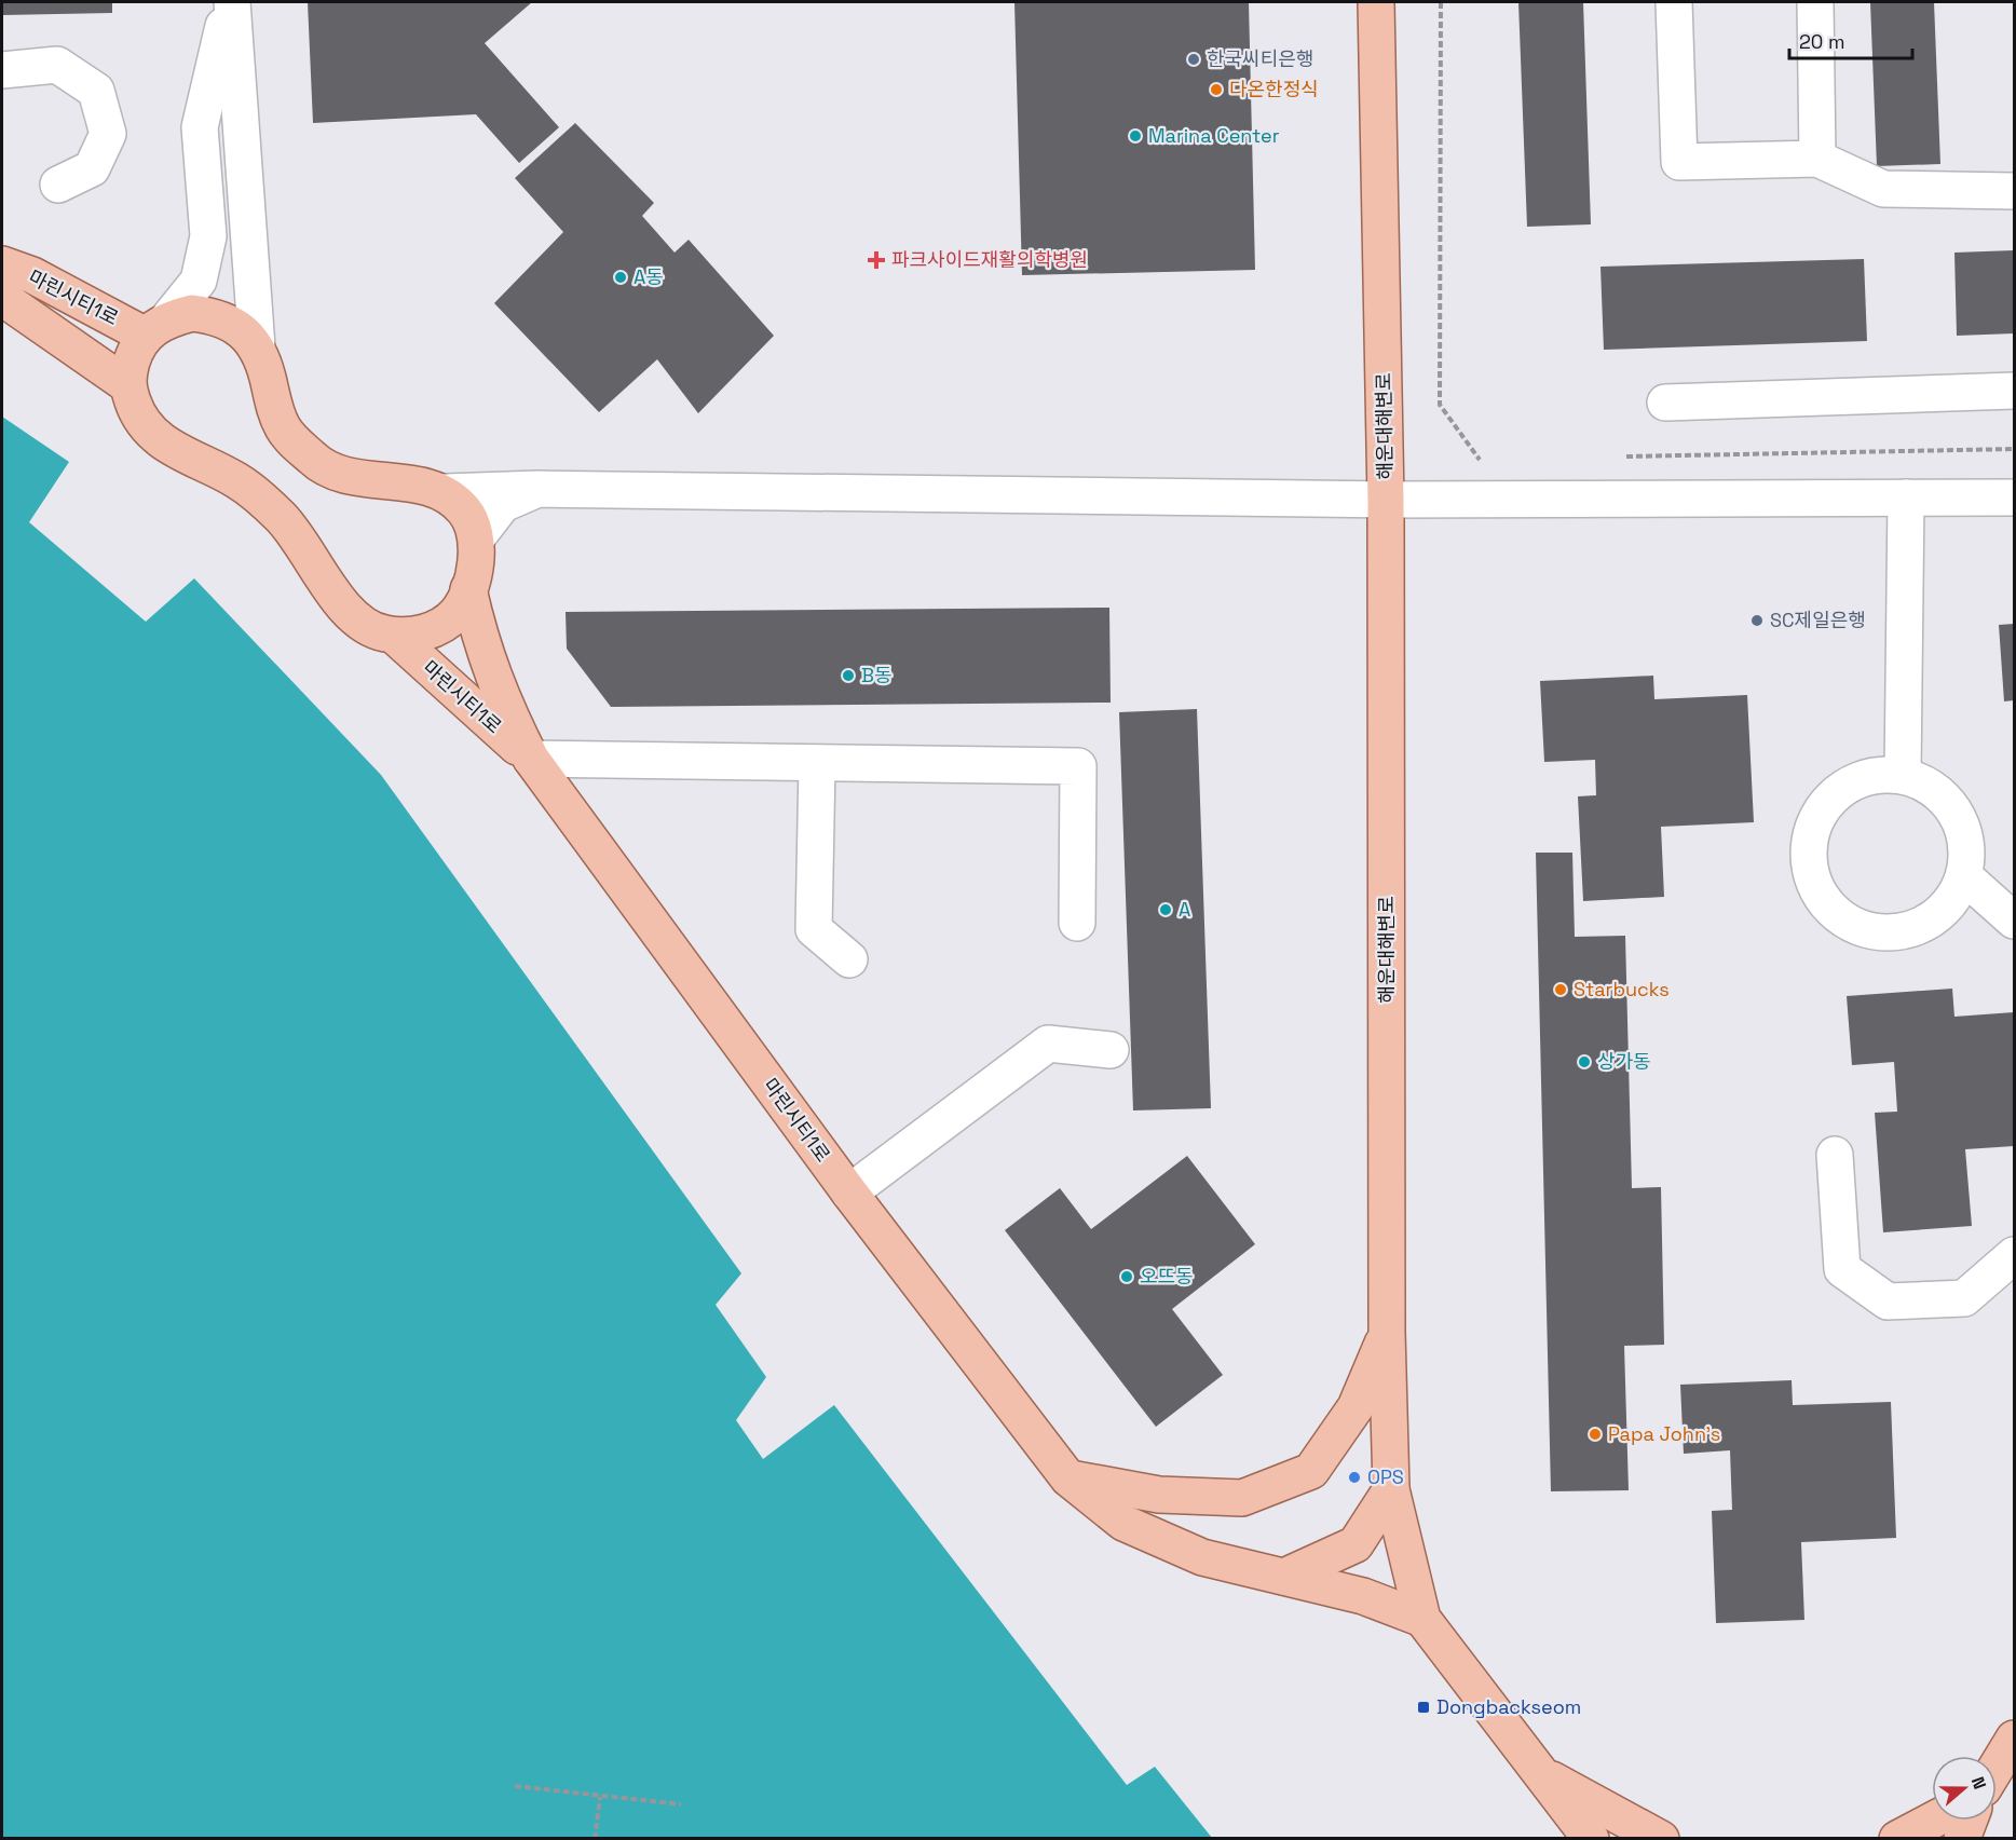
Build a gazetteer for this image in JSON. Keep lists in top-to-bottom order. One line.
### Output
{"streets":{"main road":["마린시티1로","해운대해변로"]},"crossings":[["마린시티1로","해운대해변로"]],"places":{"other":["한국씨티은행","다온한정식","Marina Center","A동","SC제일은행","B동","A","Starbucks","상가동","오뜨동","Papa John's","OPS"],"health":["파크사이드재활의학병원"],"transit":["Dongbackseom"]},"scale_bar":"20 m","north":"right"}
